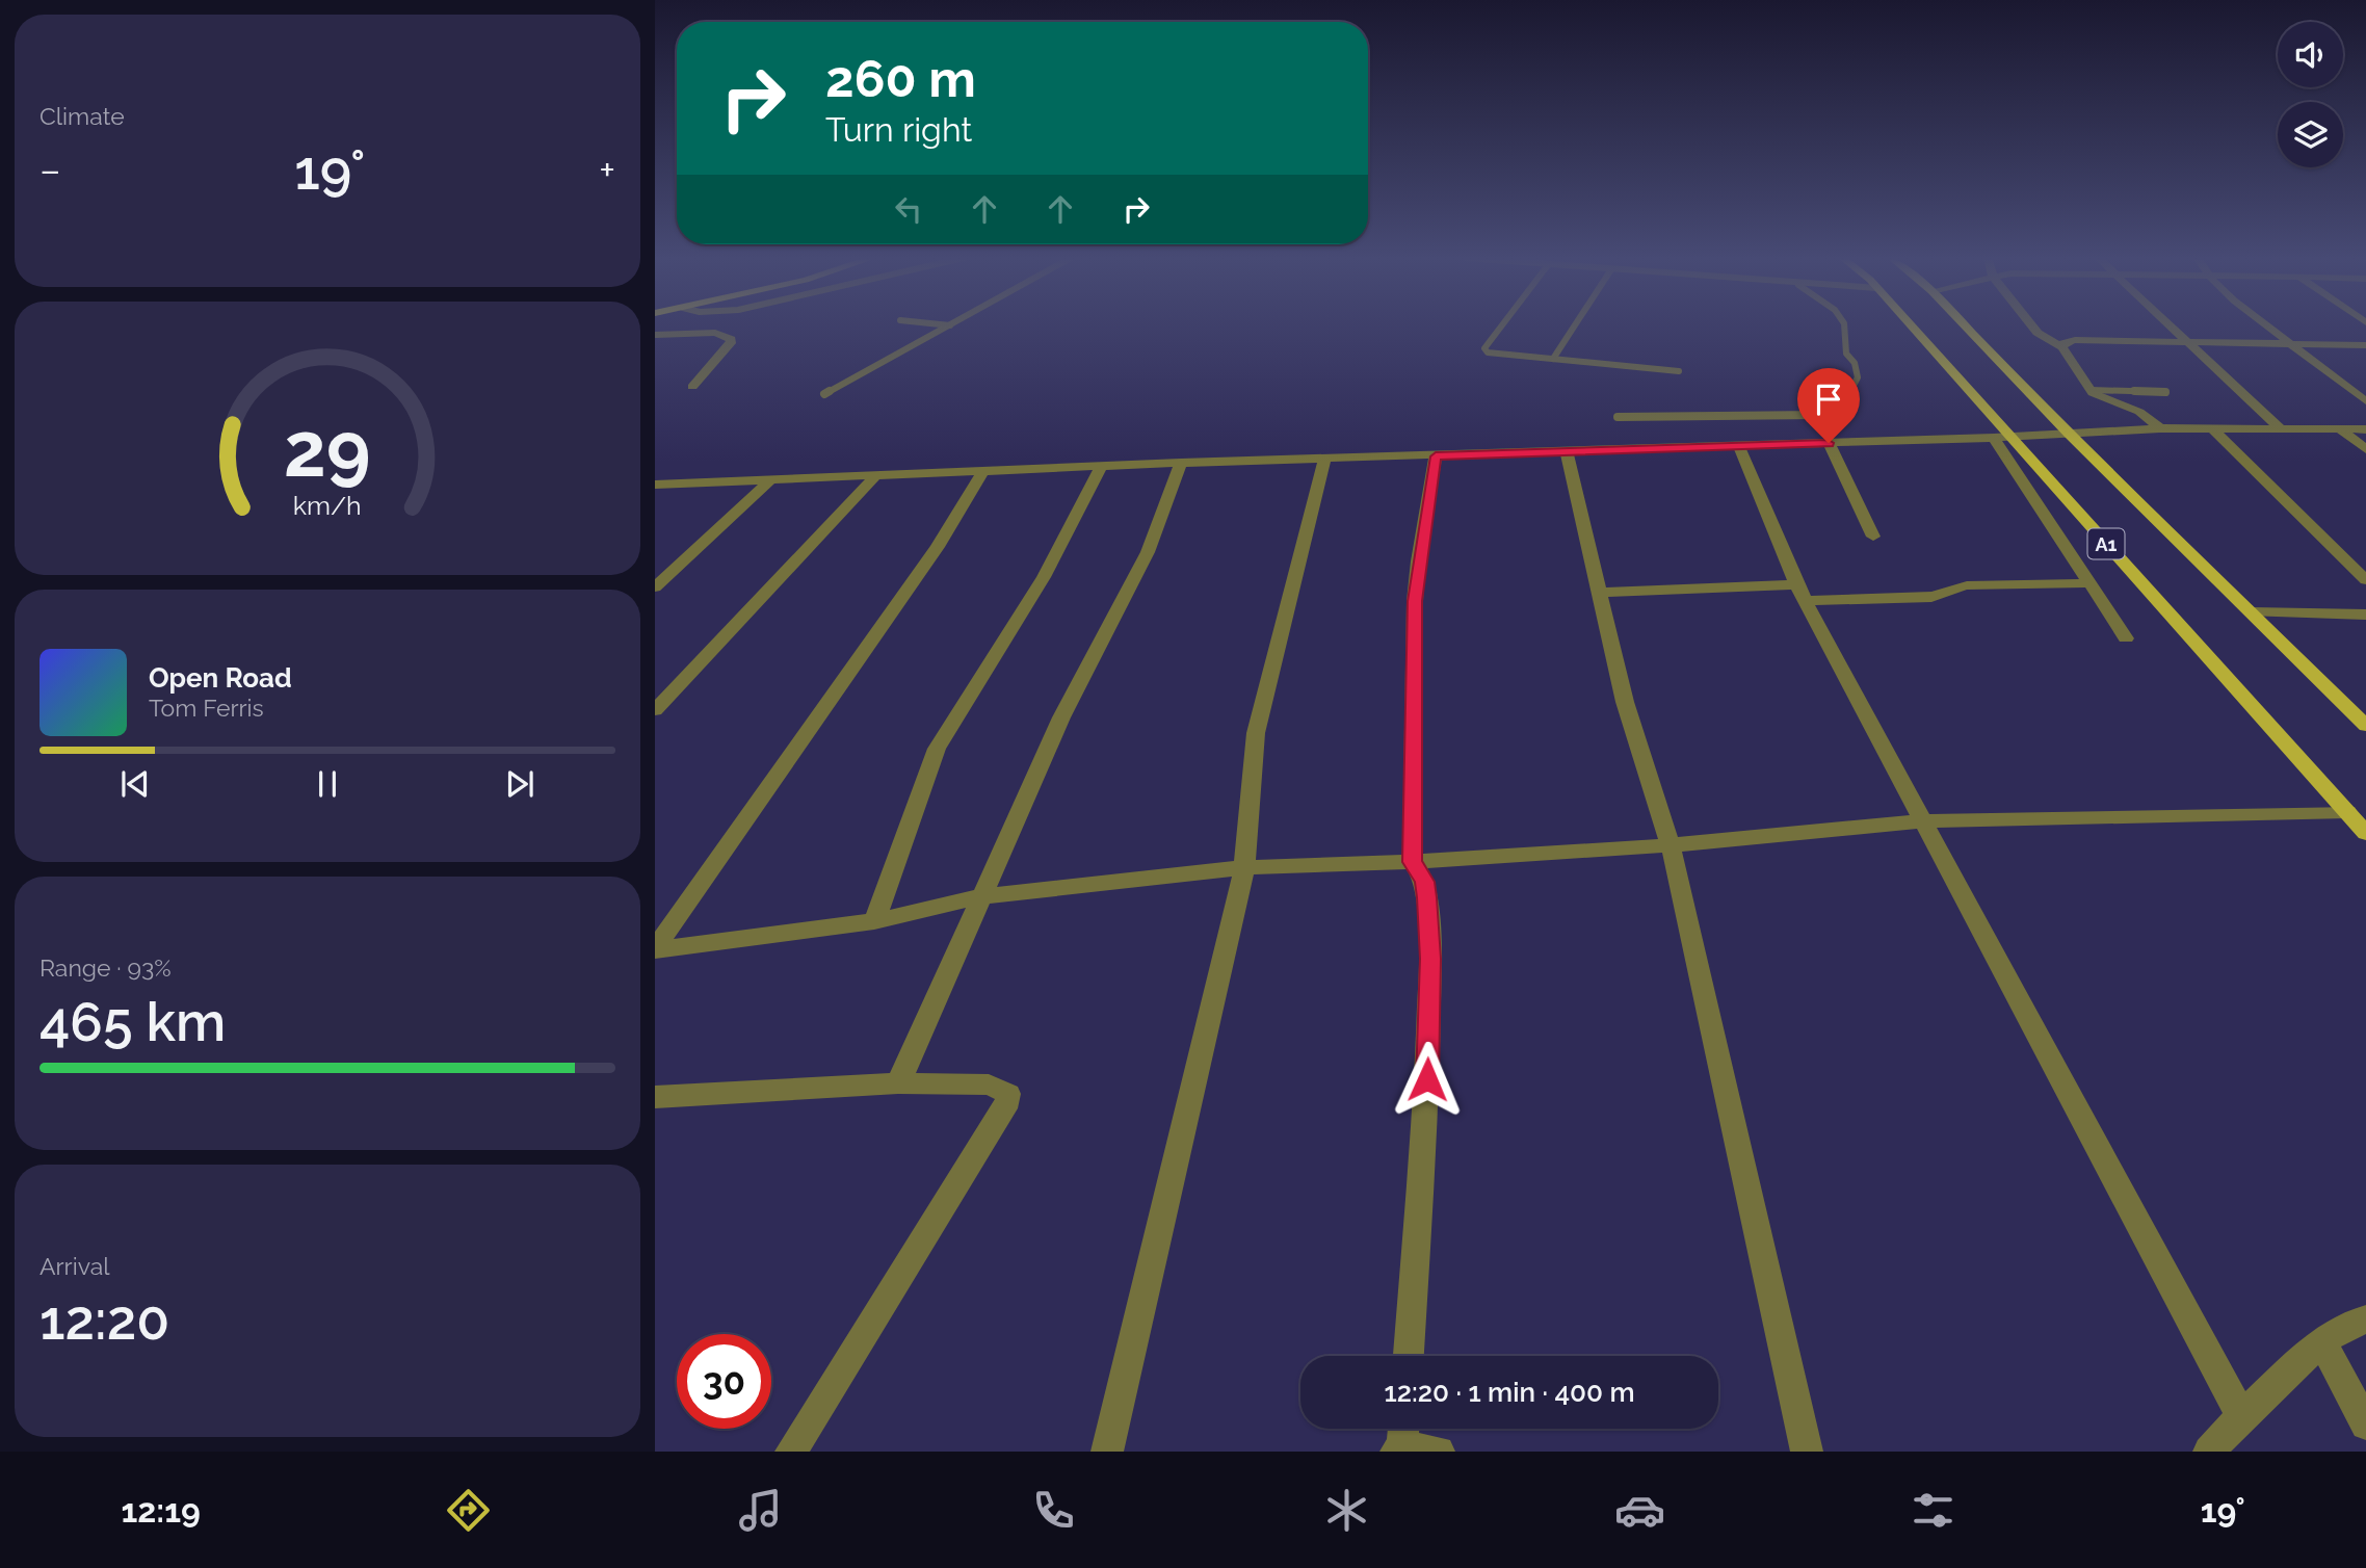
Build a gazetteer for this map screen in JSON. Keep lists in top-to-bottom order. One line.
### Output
{"streets":{"main road":["A1"]},"page":{"tile":["Climate",["Range · 93%","465 km"],["Arrival","12:20"]],"turn":["260 m","Turn right"],"heat":["−","19°","+"],"song":["Open Road","Tom Ferris"],"limit":"30","trip":"12:20 · 1 min · 400 m","tabs":["12:19","19°"],"gauge":["29","km/h"]}}
